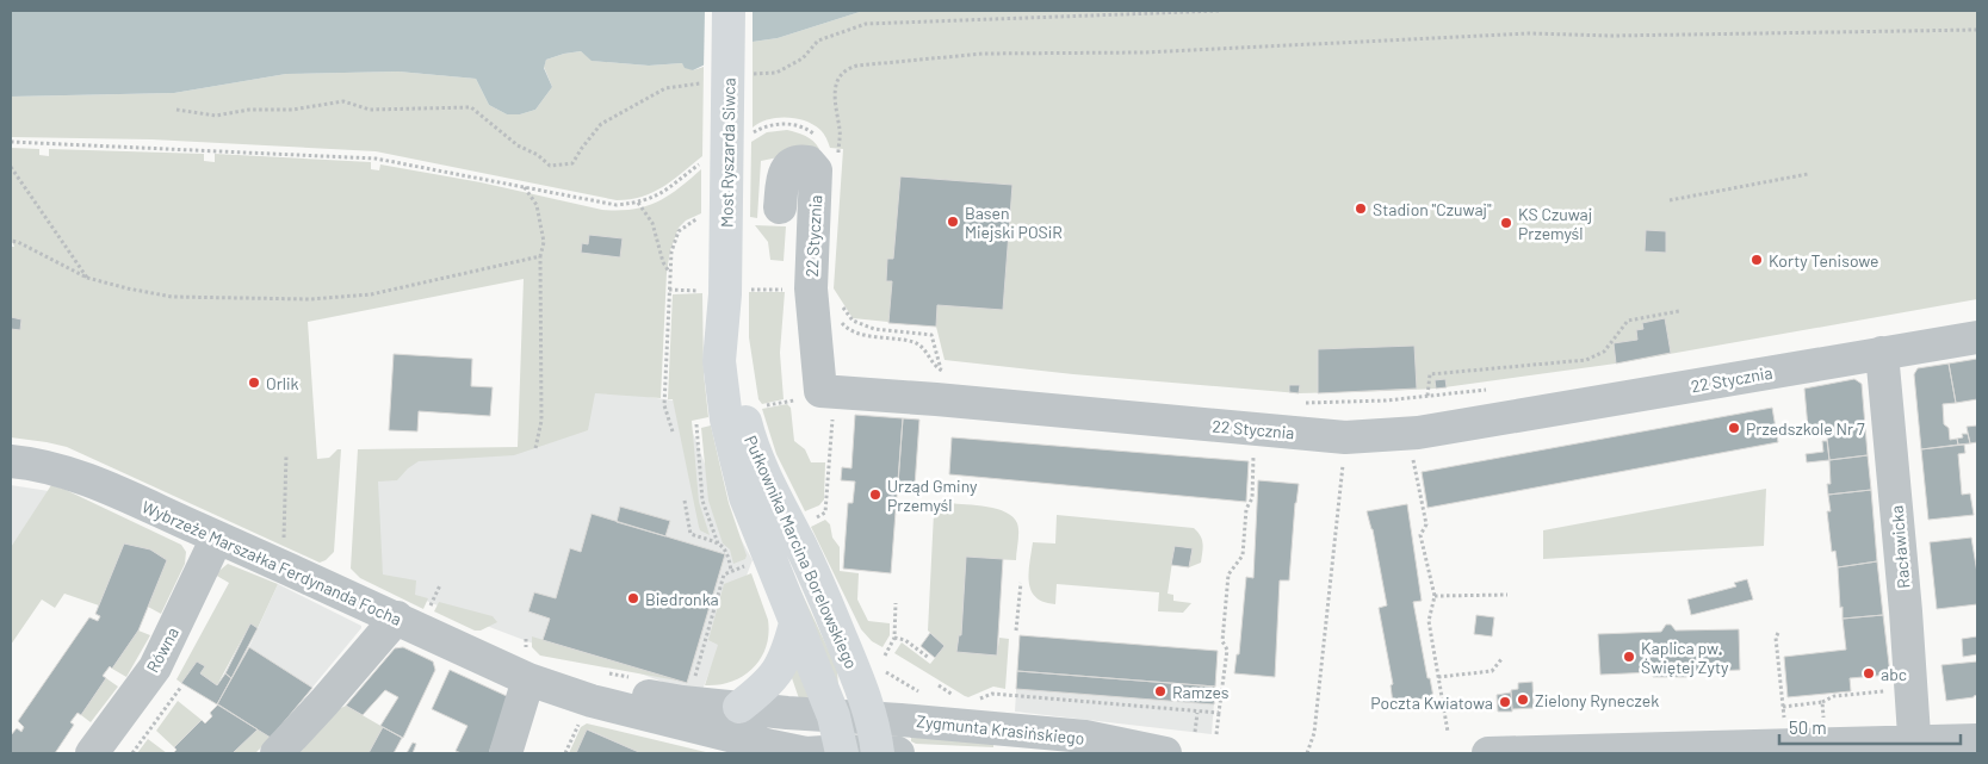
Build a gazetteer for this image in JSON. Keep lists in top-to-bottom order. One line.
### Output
{"streets":{"main road":["Most Ryszarda Siwca","Pułkownika Marcina Borelowskiego"],"street":["22 Stycznia","Racławicka","Wybrzeże Marszałka Ferdynanda Focha","Równa","Zygmunta Krasińskiego"]},"crossings":[["Most Ryszarda Siwca","Pułkownika Marcina Borelowskiego"],["22 Stycznia","Racławicka"],["Pułkownika Marcina Borelowskiego","Wybrzeże Marszałka Ferdynanda Focha"],["Pułkownika Marcina Borelowskiego","Zygmunta Krasińskiego"],["Wybrzeże Marszałka Ferdynanda Focha","Równa"],["Wybrzeże Marszałka Ferdynanda Focha","Zygmunta Krasińskiego"]],"places":["Stadion \"Czuwaj\"","Basen Miejski POSiR","KS Czuwaj Przemyśl","Korty Tenisowe","Orlik","Przedszkole Nr 7","Urząd Gminy Przemyśl","Biedronka","Kaplica pw. Świętej Zyty","abc","Ramzes","Zielony Ryneczek","Poczta Kwiatowa"],"scale_bar":"50 m"}
